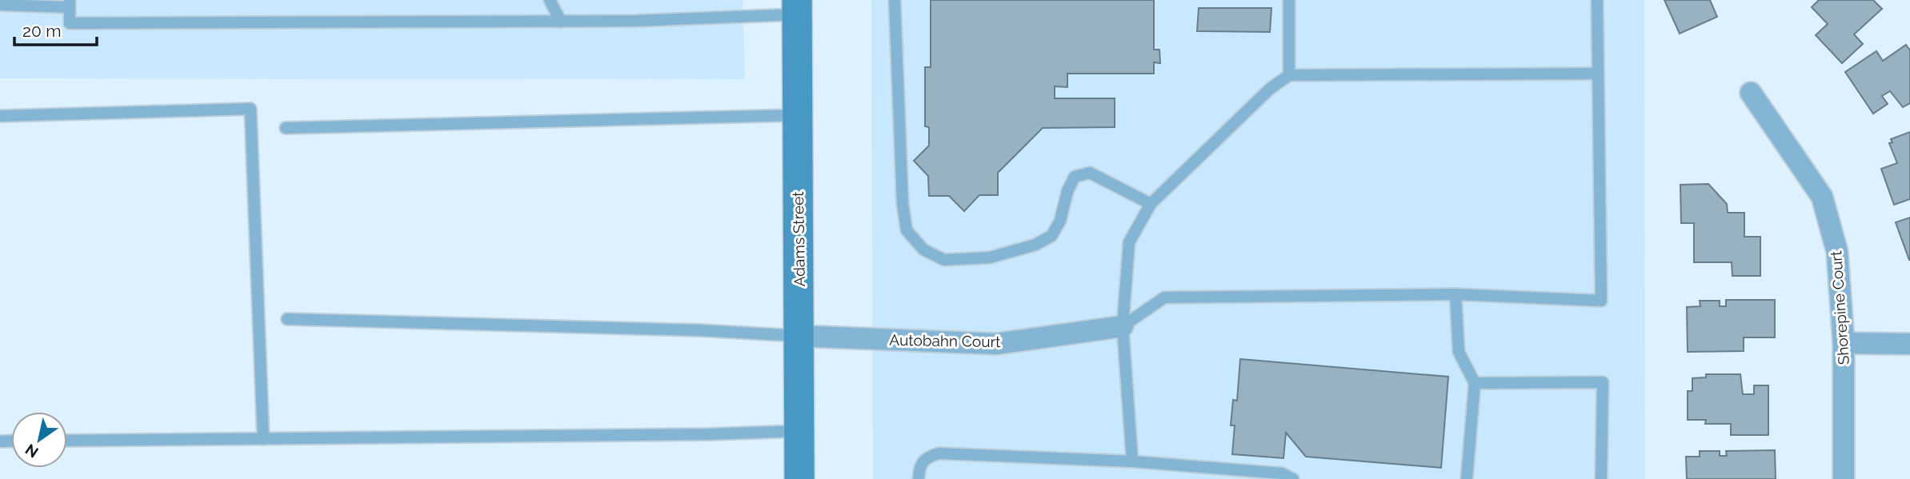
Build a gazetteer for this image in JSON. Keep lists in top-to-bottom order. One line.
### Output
{"streets":{"main road":["Adams Street"],"street":["Shorepine Court","Autobahn Court"]},"crossings":[["Adams Street","Autobahn Court"]],"scale_bar":"20 m","north":"bottom left"}
